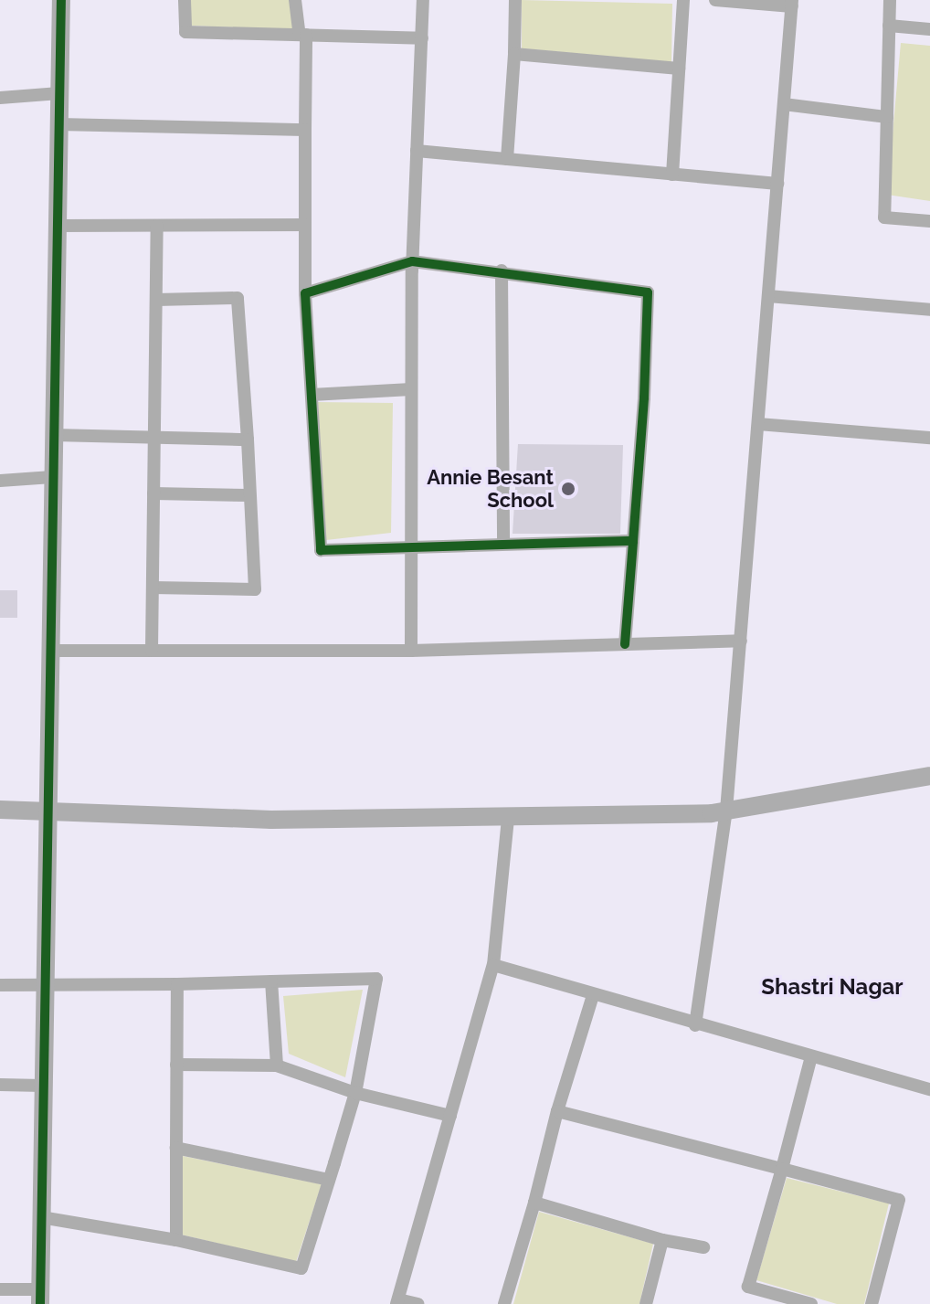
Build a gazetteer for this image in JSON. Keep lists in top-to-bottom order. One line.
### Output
{"districts":["Shastri Nagar"],"places":["Annie Besant School"]}
